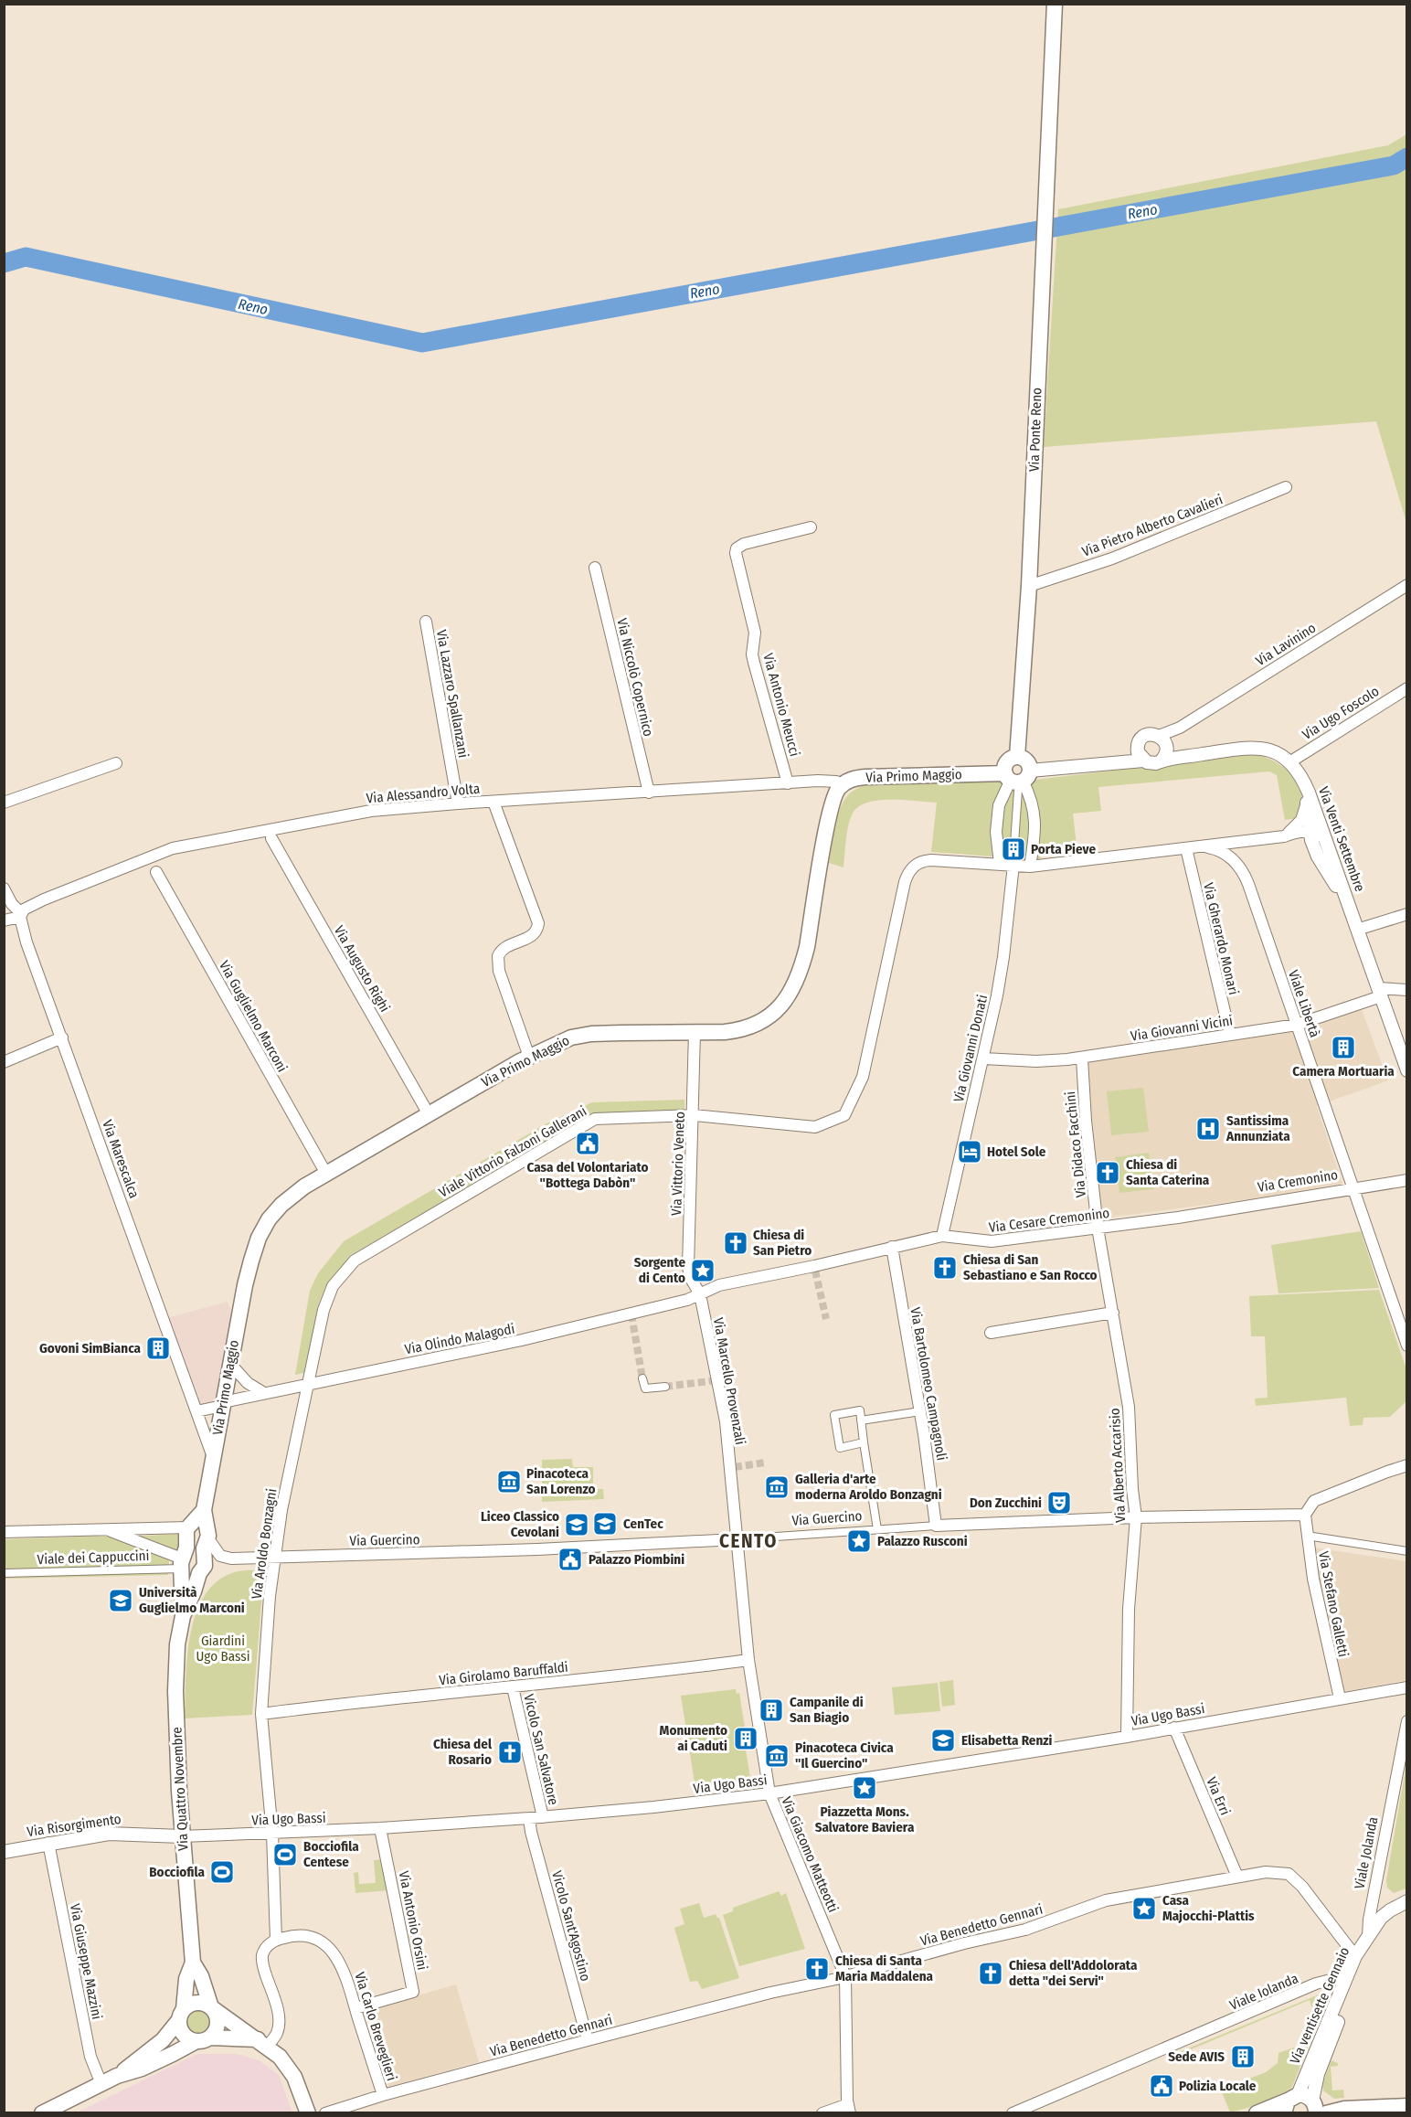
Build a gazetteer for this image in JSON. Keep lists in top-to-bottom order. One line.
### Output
{"streets":{"main road":["Via Ponte Reno","Via Primo Maggio","Via Quattro Novembre"],"street":["Via Pietro Alberto Cavalieri","Via Lavinino","Via Niccolò Copernico","Via Lazzaro Spallanzani","Via Antonio Meucci","Via Ugo Foscolo","Via Alessandro Volta","Via Venti Settembre","Via Gherardo Monari","Via Augusto Righi","Viale Libertà","Via Guglielmo Marconi","Via Giovanni Vicini","Via Giovanni Donati","Via Didaco Facchini","Viale Vittorio Falzoni Gallerani","Via Marescalca","Via Vittorio Veneto","Via Cremonino","Via Cesare Cremonino","Via Olindo Malagodi","Via Marcello Provenzali","Via Bartolomeo Campagnoli","Via Alberto Accarisio","Via Guercino","Via Aroldo Bonzagni","Viale dei Cappuccini","Via Stefano Galletti","Via Girolamo Baruffaldi","Via Ugo Bassi","Vicolo San Salvatore","Via Erri","Via Risorgimento","Viale Jolanda","Via Giacomo Matteotti","Via Antonio Orsini","Via Benedetto Gennari","Vicolo Sant'Agostino","Via Giuseppe Mazzini","Viale Iolanda","Via ventisette Gennaio","Via Carlo Breveglieri"]},"crossings":[["Via Ponte Reno","Via Pietro Alberto Cavalieri"],["Via Ponte Reno","Via Primo Maggio"],["Via Lavinino","Via Venti Settembre"],["Via Niccolò Copernico","Via Alessandro Volta"],["Via Lazzaro Spallanzani","Via Alessandro Volta"],["Via Antonio Meucci","Via Alessandro Volta"],["Via Ugo Foscolo","Via Venti Settembre"],["Via Primo Maggio","Via Alessandro Volta"],["Via Primo Maggio","Via Augusto Righi"],["Via Primo Maggio","Via Guglielmo Marconi"],["Via Primo Maggio","Via Marescalca"],["Via Primo Maggio","Via Vittorio Veneto"],["Via Primo Maggio","Via Olindo Malagodi"],["Via Primo Maggio","Via Quattro Novembre"],["Via Alessandro Volta","Via Marescalca"],["Via Venti Settembre","Viale Libertà"],["Via Venti Settembre","Via Giovanni Vicini"],["Via Gherardo Monari","Viale Libertà"],["Via Gherardo Monari","Via Giovanni Vicini"],["Viale Libertà","Via Giovanni Vicini"],["Viale Libertà","Via Cremonino"],["Viale Libertà","Via Cesare Cremonino"],["Via Giovanni Vicini","Via Giovanni Donati"],["Via Giovanni Vicini","Via Didaco Facchini"],["Via Giovanni Donati","Via Cesare Cremonino"],["Via Didaco Facchini","Via Cesare Cremonino"],["Via Didaco Facchini","Via Alberto Accarisio"],["Viale Vittorio Falzoni Gallerani","Via Vittorio Veneto"],["Viale Vittorio Falzoni Gallerani","Via Olindo Malagodi"],["Viale Vittorio Falzoni Gallerani","Via Aroldo Bonzagni"],["Via Vittorio Veneto","Via Cesare Cremonino"],["Via Vittorio Veneto","Via Olindo Malagodi"],["Via Vittorio Veneto","Via Marcello Provenzali"],["Via Cremonino","Via Cesare Cremonino"],["Via Cesare Cremonino","Via Olindo Malagodi"],["Via Cesare Cremonino","Via Marcello Provenzali"],["Via Cesare Cremonino","Via Bartolomeo Campagnoli"],["Via Cesare Cremonino","Via Alberto Accarisio"],["Via Olindo Malagodi","Via Marcello Provenzali"],["Via Olindo Malagodi","Via Aroldo Bonzagni"],["Via Marcello Provenzali","Via Guercino"],["Via Marcello Provenzali","Via Giacomo Matteotti"],["Via Bartolomeo Campagnoli","Via Guercino"],["Via Alberto Accarisio","Via Guercino"],["Via Alberto Accarisio","Via Ugo Bassi"],["Via Guercino","Via Aroldo Bonzagni"],["Via Guercino","Via Stefano Galletti"],["Via Guercino","Via Giacomo Matteotti"],["Via Aroldo Bonzagni","Via Girolamo Baruffaldi"],["Via Aroldo Bonzagni","Via Ugo Bassi"],["Via Aroldo Bonzagni","Via Carlo Breveglieri"],["Viale dei Cappuccini","Via Quattro Novembre"],["Via Stefano Galletti","Via Ugo Bassi"],["Via Girolamo Baruffaldi","Vicolo San Salvatore"],["Via Girolamo Baruffaldi","Via Giacomo Matteotti"],["Via Ugo Bassi","Vicolo San Salvatore"],["Via Ugo Bassi","Via Quattro Novembre"],["Via Ugo Bassi","Via Erri"],["Via Ugo Bassi","Via Risorgimento"],["Via Ugo Bassi","Via Giacomo Matteotti"],["Via Ugo Bassi","Via Antonio Orsini"],["Via Ugo Bassi","Vicolo Sant'Agostino"],["Via Quattro Novembre","Via Risorgimento"],["Via Erri","Via Benedetto Gennari"],["Via Risorgimento","Via Giuseppe Mazzini"],["Viale Jolanda","Via ventisette Gennaio"],["Via Giacomo Matteotti","Via Benedetto Gennari"],["Via Antonio Orsini","Via Carlo Breveglieri"],["Via Benedetto Gennari","Vicolo Sant'Agostino"],["Via Benedetto Gennari","Via ventisette Gennaio"],["Via Benedetto Gennari","Via Carlo Breveglieri"],["Viale Iolanda","Via ventisette Gennaio"]],"districts":["CENTO"],"water":["Reno"],"parks":["Giardini Ugo Bassi"],"places":{"building":["Porta Pieve","Camera Mortuaria","Govoni SimBianca","Campanile di San Biagio","Monumento ai Caduti","Sede AVIS"],"hospital":["Santissima Annunziata"],"public building":["Casa del Volontariato \"Bottega Dabòn\"","Palazzo Piombini","Polizia Locale"],"hotel":["Hotel Sole"],"church":["Chiesa di Santa Caterina","Chiesa di San Pietro","Chiesa di San Sebastiano e San Rocco","Chiesa del Rosario","Chiesa di Santa Maria Maddalena","Chiesa dell'Addolorata detta \"dei Servi\""],"place":["Sorgente di Cento","Palazzo Rusconi","Piazzetta Mons. Salvatore Baviera","Casa Majocchi-Plattis"],"museum":["Pinacoteca San Lorenzo","Galleria d'arte moderna Aroldo Bonzagni","Pinacoteca Civica \"Il Guercino\""],"theatre":["Don Zucchini"],"school or university":["CenTec","Liceo Classico Cevolani","Università Guglielmo Marconi","Elisabetta Renzi"],"sports":["Bocciofila Centese","Bocciofila"]}}
